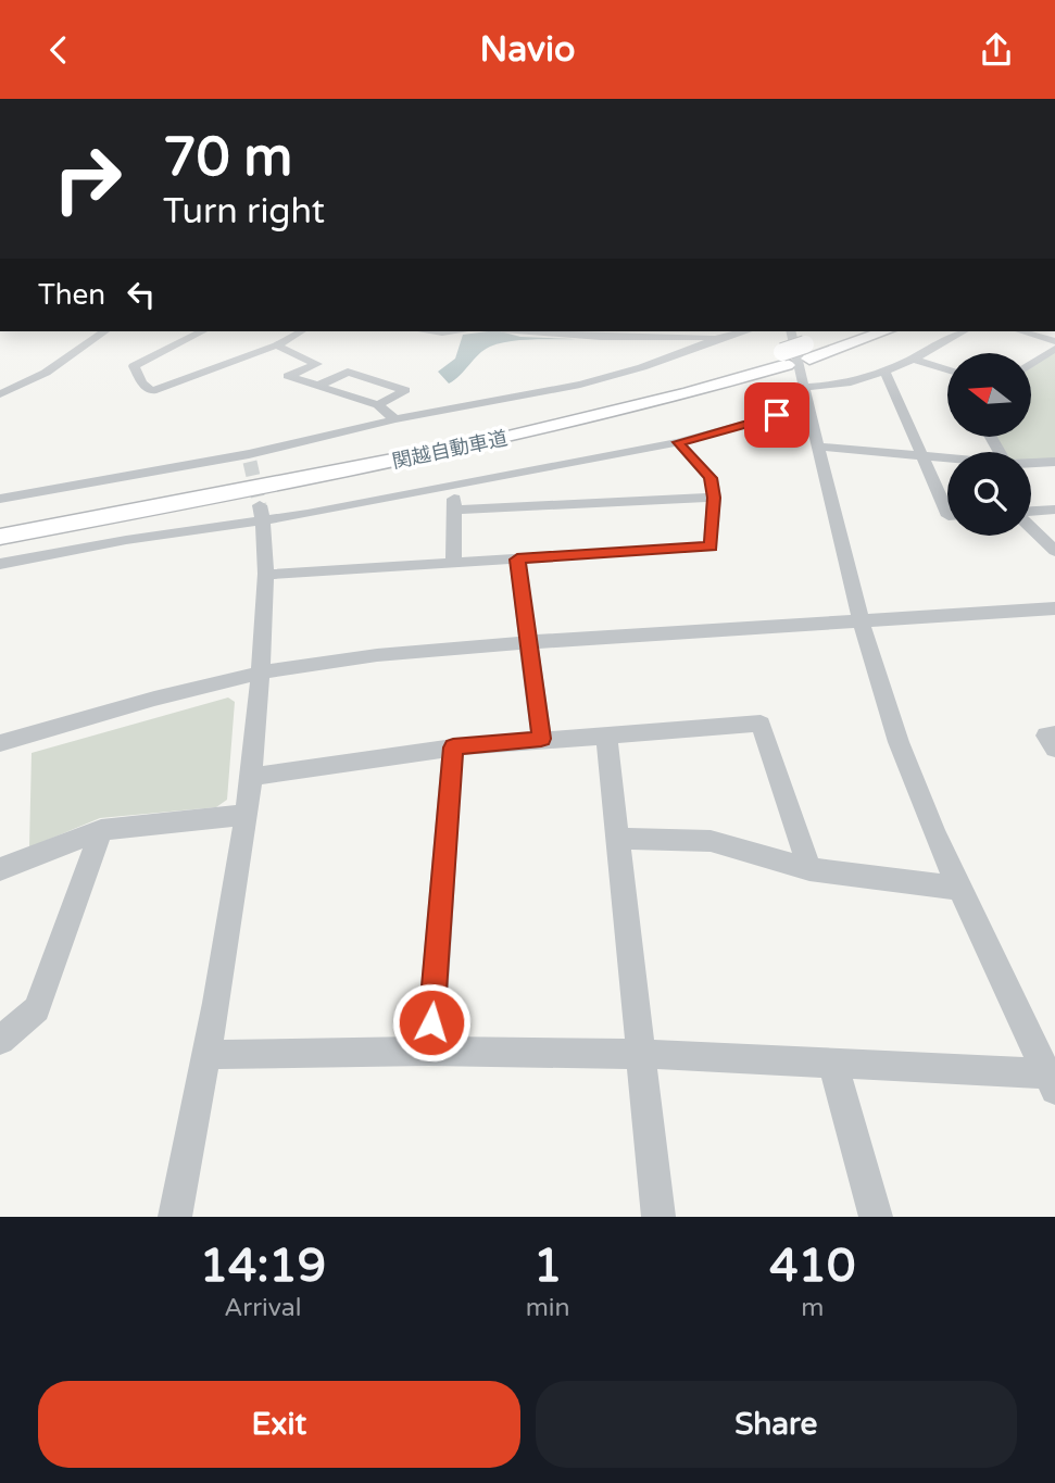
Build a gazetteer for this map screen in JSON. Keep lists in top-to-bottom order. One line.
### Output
{"streets":{"highway":["関越自動車道"]},"north":"left","page":{"header":"Navio","turn":["70 m","Turn right"],"then":"Then","eta":["14:19","Arrival","1","min","410","m"],"buttons":["Exit","Share"]}}
